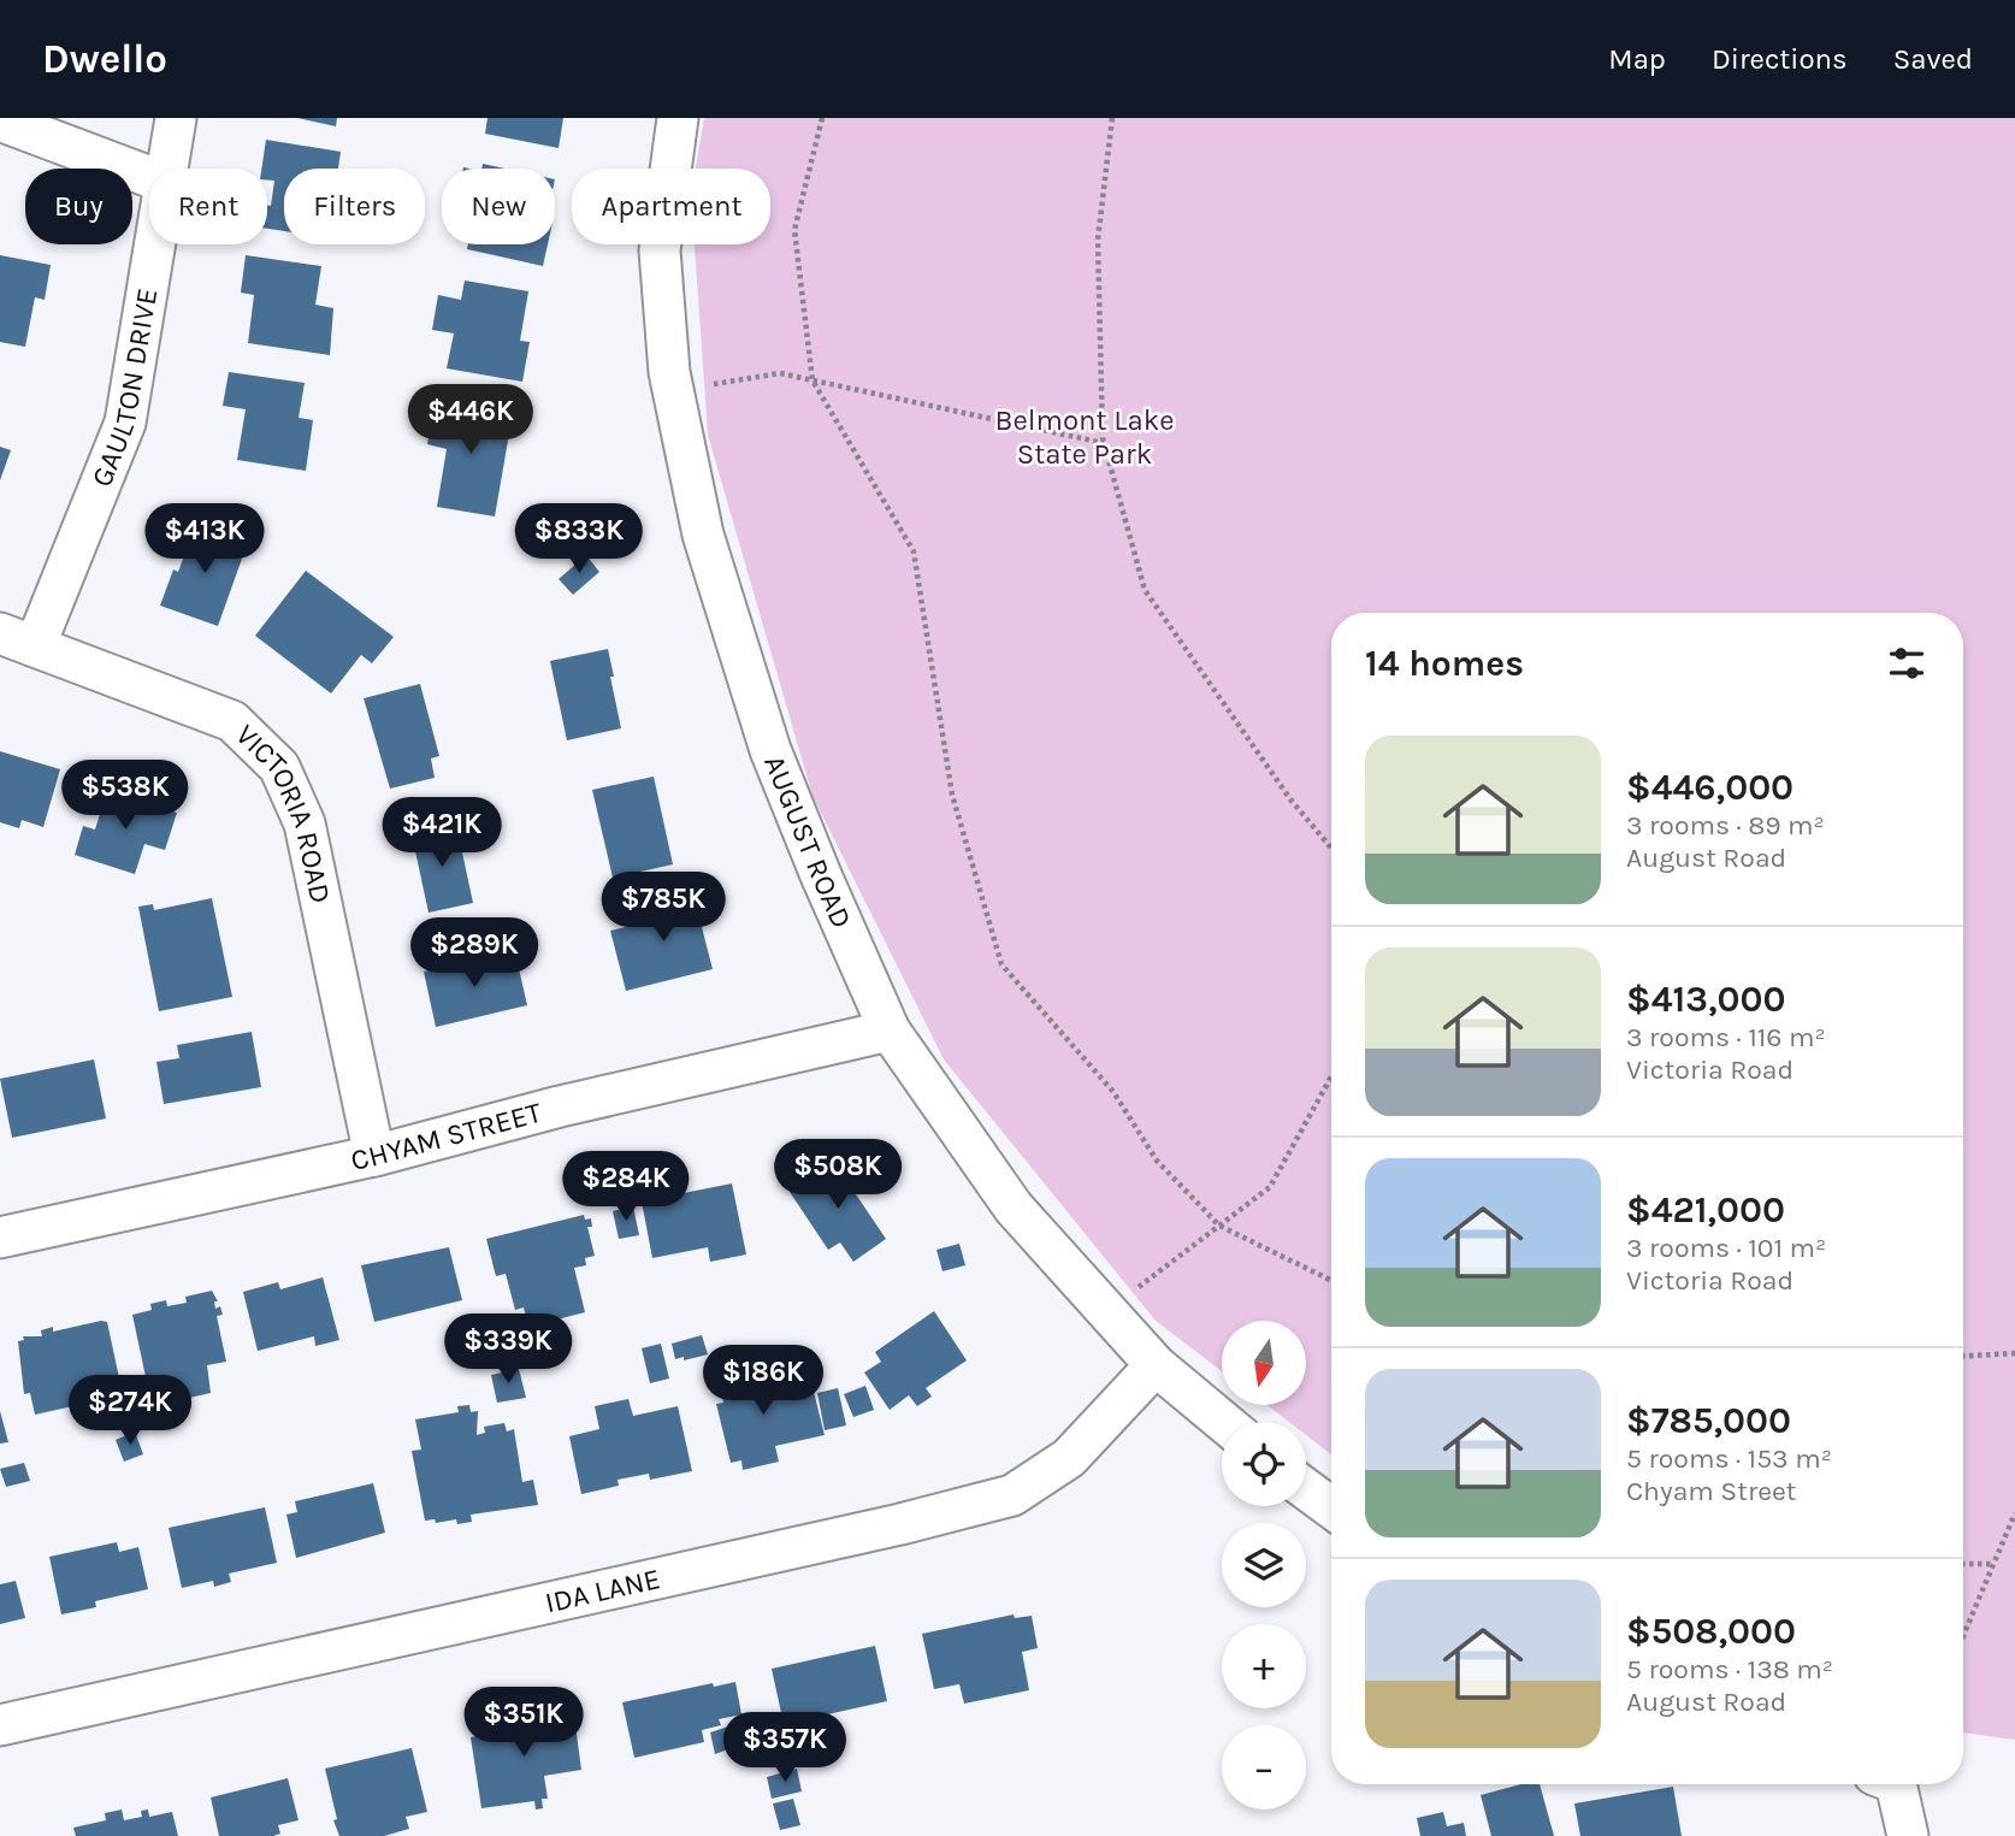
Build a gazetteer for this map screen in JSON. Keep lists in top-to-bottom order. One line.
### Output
{"streets":{"street":["GAULTON DRIVE","VICTORIA ROAD","AUGUST ROAD","CHYAM STREET","IDA LANE"]},"crossings":[["GAULTON DRIVE","VICTORIA ROAD"],["VICTORIA ROAD","CHYAM STREET"],["AUGUST ROAD","CHYAM STREET"],["AUGUST ROAD","IDA LANE"]],"parks":["Belmont Lake State Park"],"north":"bottom","page":{"header":"Dwello","nav":["Map","Directions","Saved"],"chip":["Buy","Rent","Filters","New","Apartment"],"price":["$446K","$413K","$833K","$538K","$421K","$785K","$289K","$508K","$284K","$339K","$186K","$274K","$351K","$357K"],"heading":"14 homes","list":[{"name":"$446,000","note":"3 rooms · 89 m² · August Road"},{"name":"$413,000","note":"3 rooms · 116 m² · Victoria Road"},{"name":"$421,000","note":"3 rooms · 101 m² · Victoria Road"},{"name":"$785,000","note":"5 rooms · 153 m² · Chyam Street"},{"name":"$508,000","note":"5 rooms · 138 m² · August Road"}],"map_buttons":["+","−"]}}
